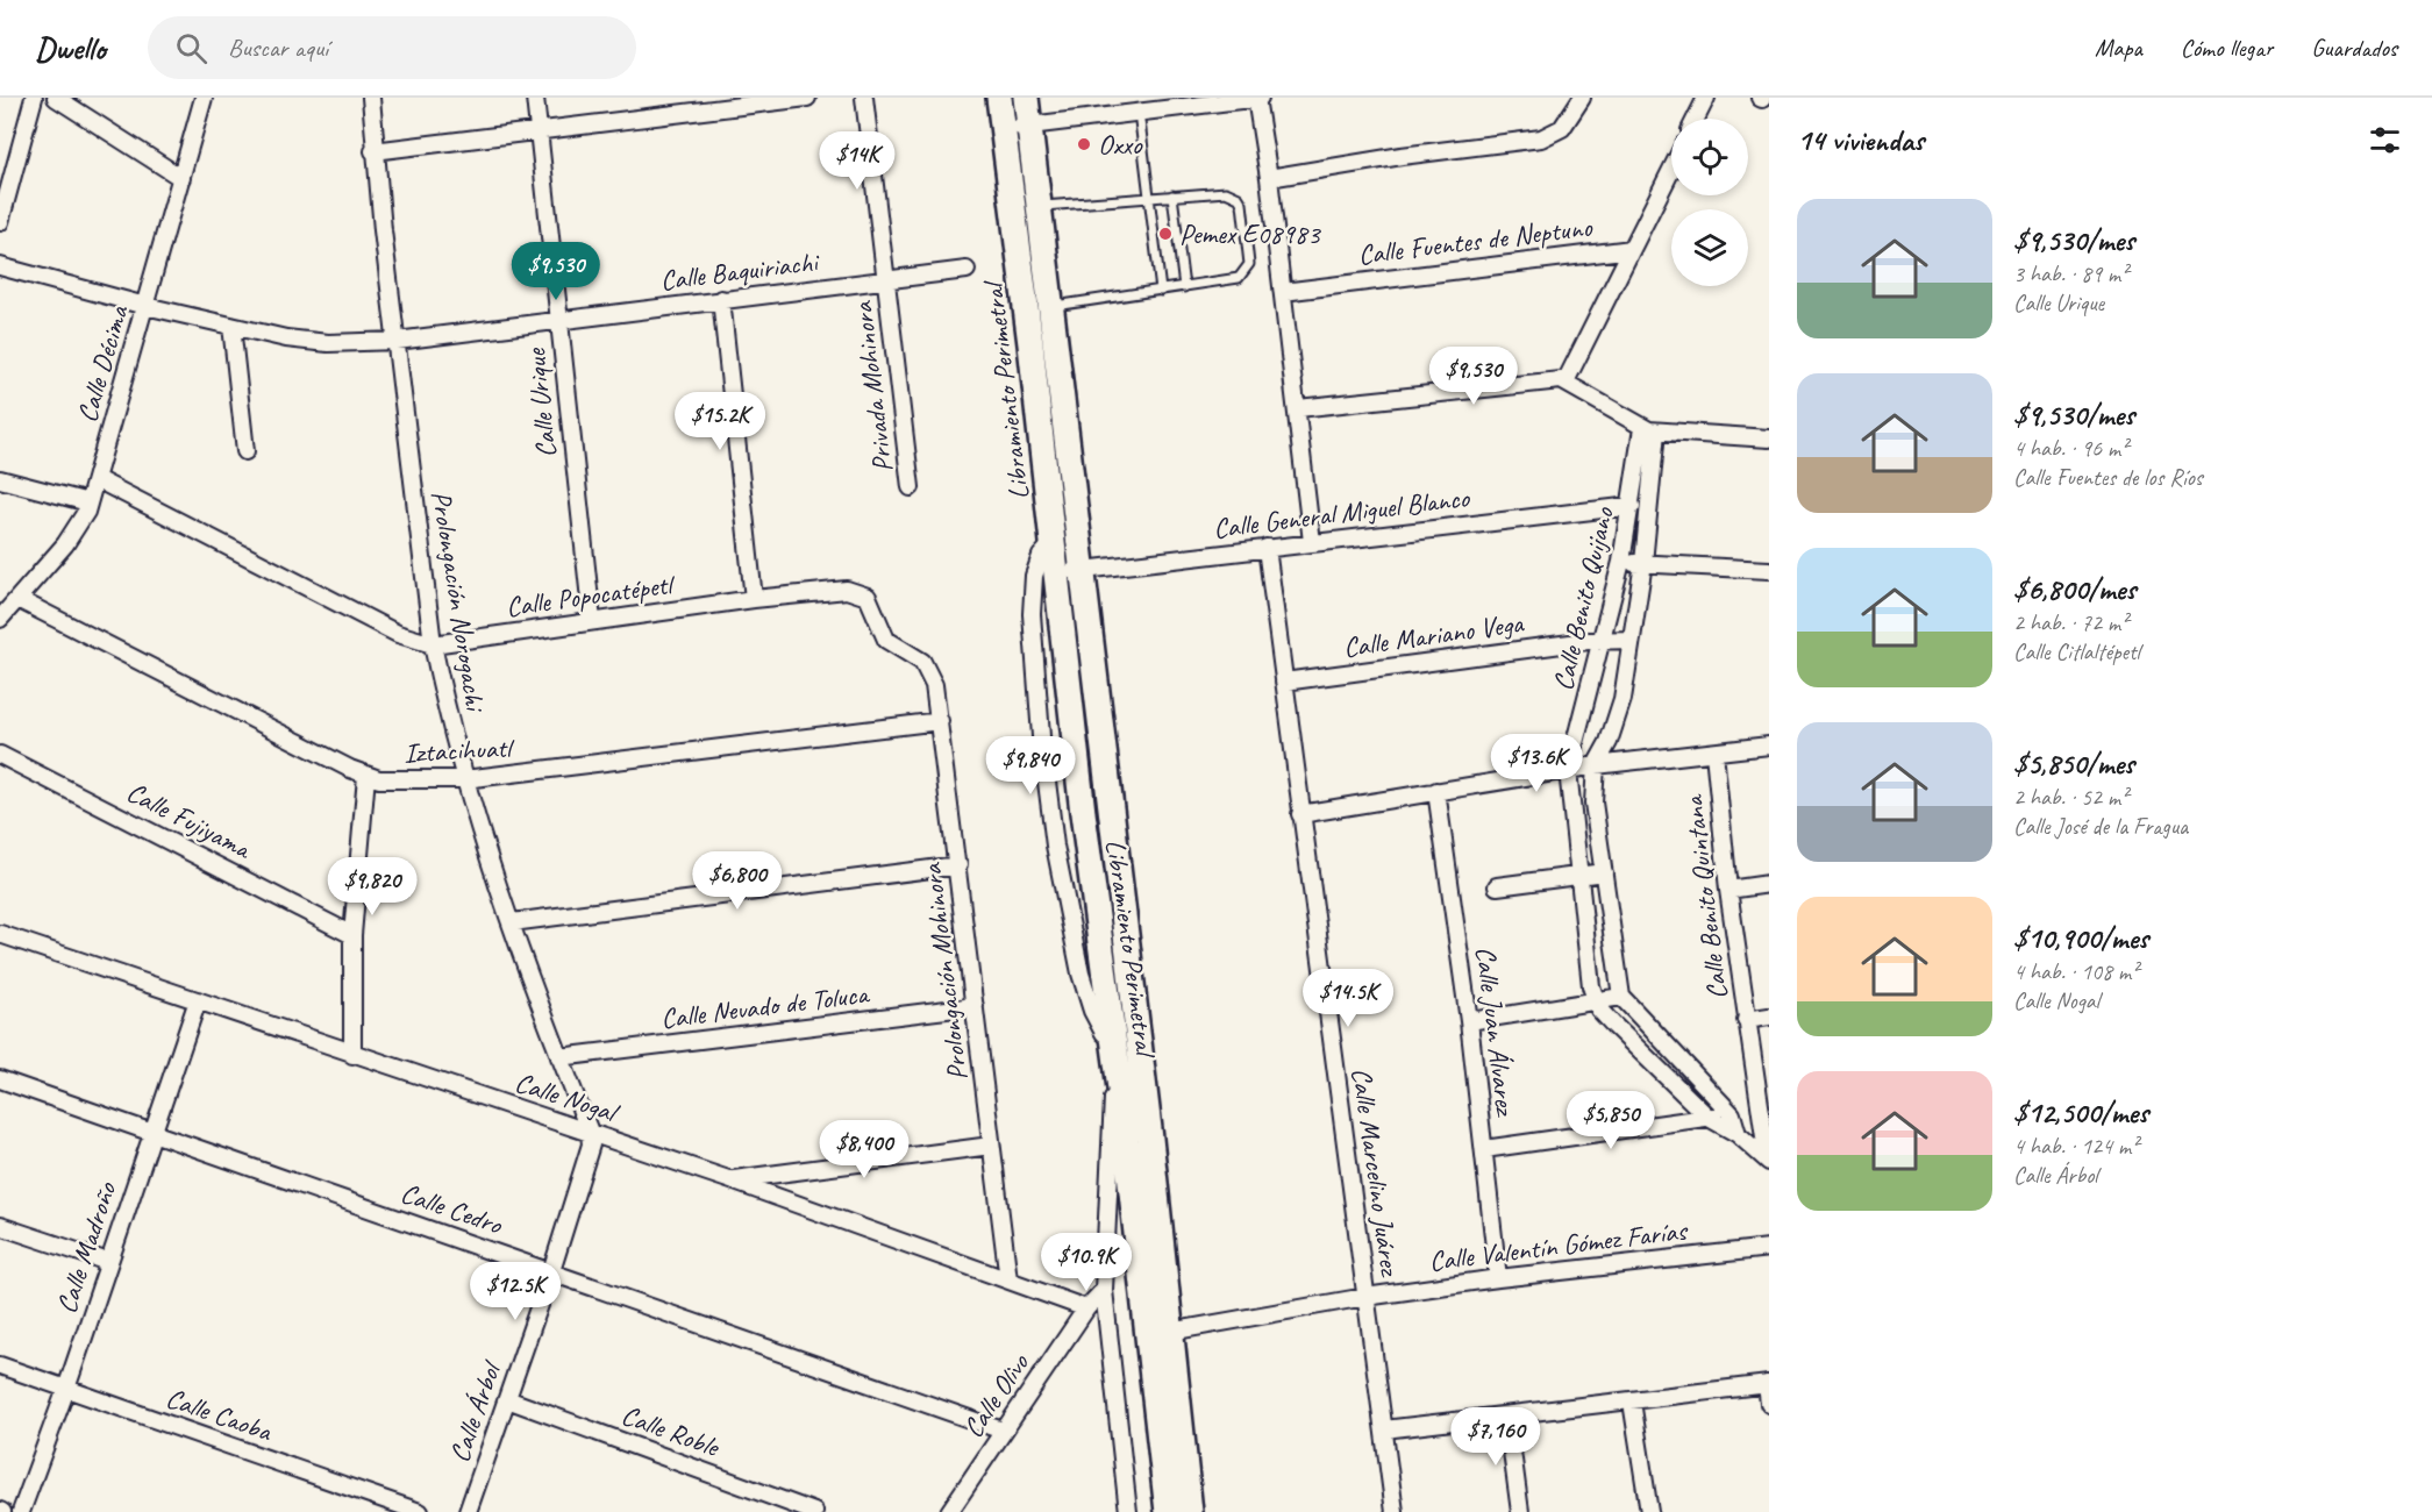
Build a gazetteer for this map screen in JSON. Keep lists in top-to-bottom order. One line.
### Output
{"streets":{"main road":["Libramiento Perimetral"],"street":["Calle Fuentes de Neptuno","Calle Baquiriachi","Calle Décima","Privada Mohinora","Calle Urique","Calle General Miguel Blanco","Calle Popocatépetl","Calle Benito Quijano","Prolongación Norogachi","Calle Mariano Vega","Iztacihuatl","Calle Fujiyama","Calle Benito Quintana","Prolongación Mohinora","Calle Nevado de Toluca","Calle Juan Álvarez","Calle Nogal","Calle Marcelino Juárez","Calle Cedro","Calle Valentín Gómez Farías","Calle Madroño","Calle Olivo","Calle Árbol","Calle Caoba","Calle Roble"]},"crossings":[["Calle Baquiriachi","Calle Décima"],["Calle Baquiriachi","Privada Mohinora"],["Calle Baquiriachi","Calle Urique"],["Calle Baquiriachi","Prolongación Norogachi"],["Calle Décima","Calle Popocatépetl"],["Calle Décima","Iztacihuatl"],["Libramiento Perimetral","Calle General Miguel Blanco"],["Libramiento Perimetral","Calle Valentín Gómez Farías"],["Calle Urique","Calle Popocatépetl"],["Calle General Miguel Blanco","Calle Benito Quijano"],["Calle General Miguel Blanco","Calle Marcelino Juárez"],["Calle Popocatépetl","Prolongación Norogachi"],["Calle Popocatépetl","Prolongación Mohinora"],["Calle Benito Quijano","Calle Mariano Vega"],["Prolongación Norogachi","Iztacihuatl"],["Prolongación Norogachi","Calle Nevado de Toluca"],["Prolongación Norogachi","Calle Nogal"],["Prolongación Norogachi","Calle Árbol"],["Calle Mariano Vega","Calle Marcelino Juárez"],["Iztacihuatl","Prolongación Mohinora"],["Prolongación Mohinora","Calle Nevado de Toluca"],["Prolongación Mohinora","Calle Nogal"],["Calle Juan Álvarez","Calle Valentín Gómez Farías"],["Calle Nogal","Calle Madroño"],["Calle Nogal","Calle Olivo"],["Calle Nogal","Calle Árbol"],["Calle Marcelino Juárez","Calle Valentín Gómez Farías"],["Calle Cedro","Calle Madroño"],["Calle Cedro","Calle Olivo"],["Calle Cedro","Calle Árbol"],["Calle Madroño","Calle Caoba"],["Calle Árbol","Calle Roble"]],"places":["Oxxo","Pemex E08983"],"page":{"header":"Dwello","search":"Buscar aquí","nav":["Mapa","Cómo llegar","Guardados"],"heading":"14 viviendas","price":["$14K","$9,530","$9,530","$15.2K","$13.6K","$9,840","$6,800","$9,820","$14.5K","$5,850","$8,400","$10.9K","$12.5K","$7,160"],"list":[{"name":"$9,530/mes","note":"3 hab. · 89 m² · Calle Urique"},{"name":"$9,530/mes","note":"4 hab. · 96 m² · Calle Fuentes de los Ríos"},{"name":"$6,800/mes","note":"2 hab. · 72 m² · Calle Citlaltépetl"},{"name":"$5,850/mes","note":"2 hab. · 52 m² · Calle José de la Fragua"},{"name":"$10,900/mes","note":"4 hab. · 108 m² · Calle Nogal"},{"name":"$12,500/mes","note":"4 hab. · 124 m² · Calle Árbol"}]}}
